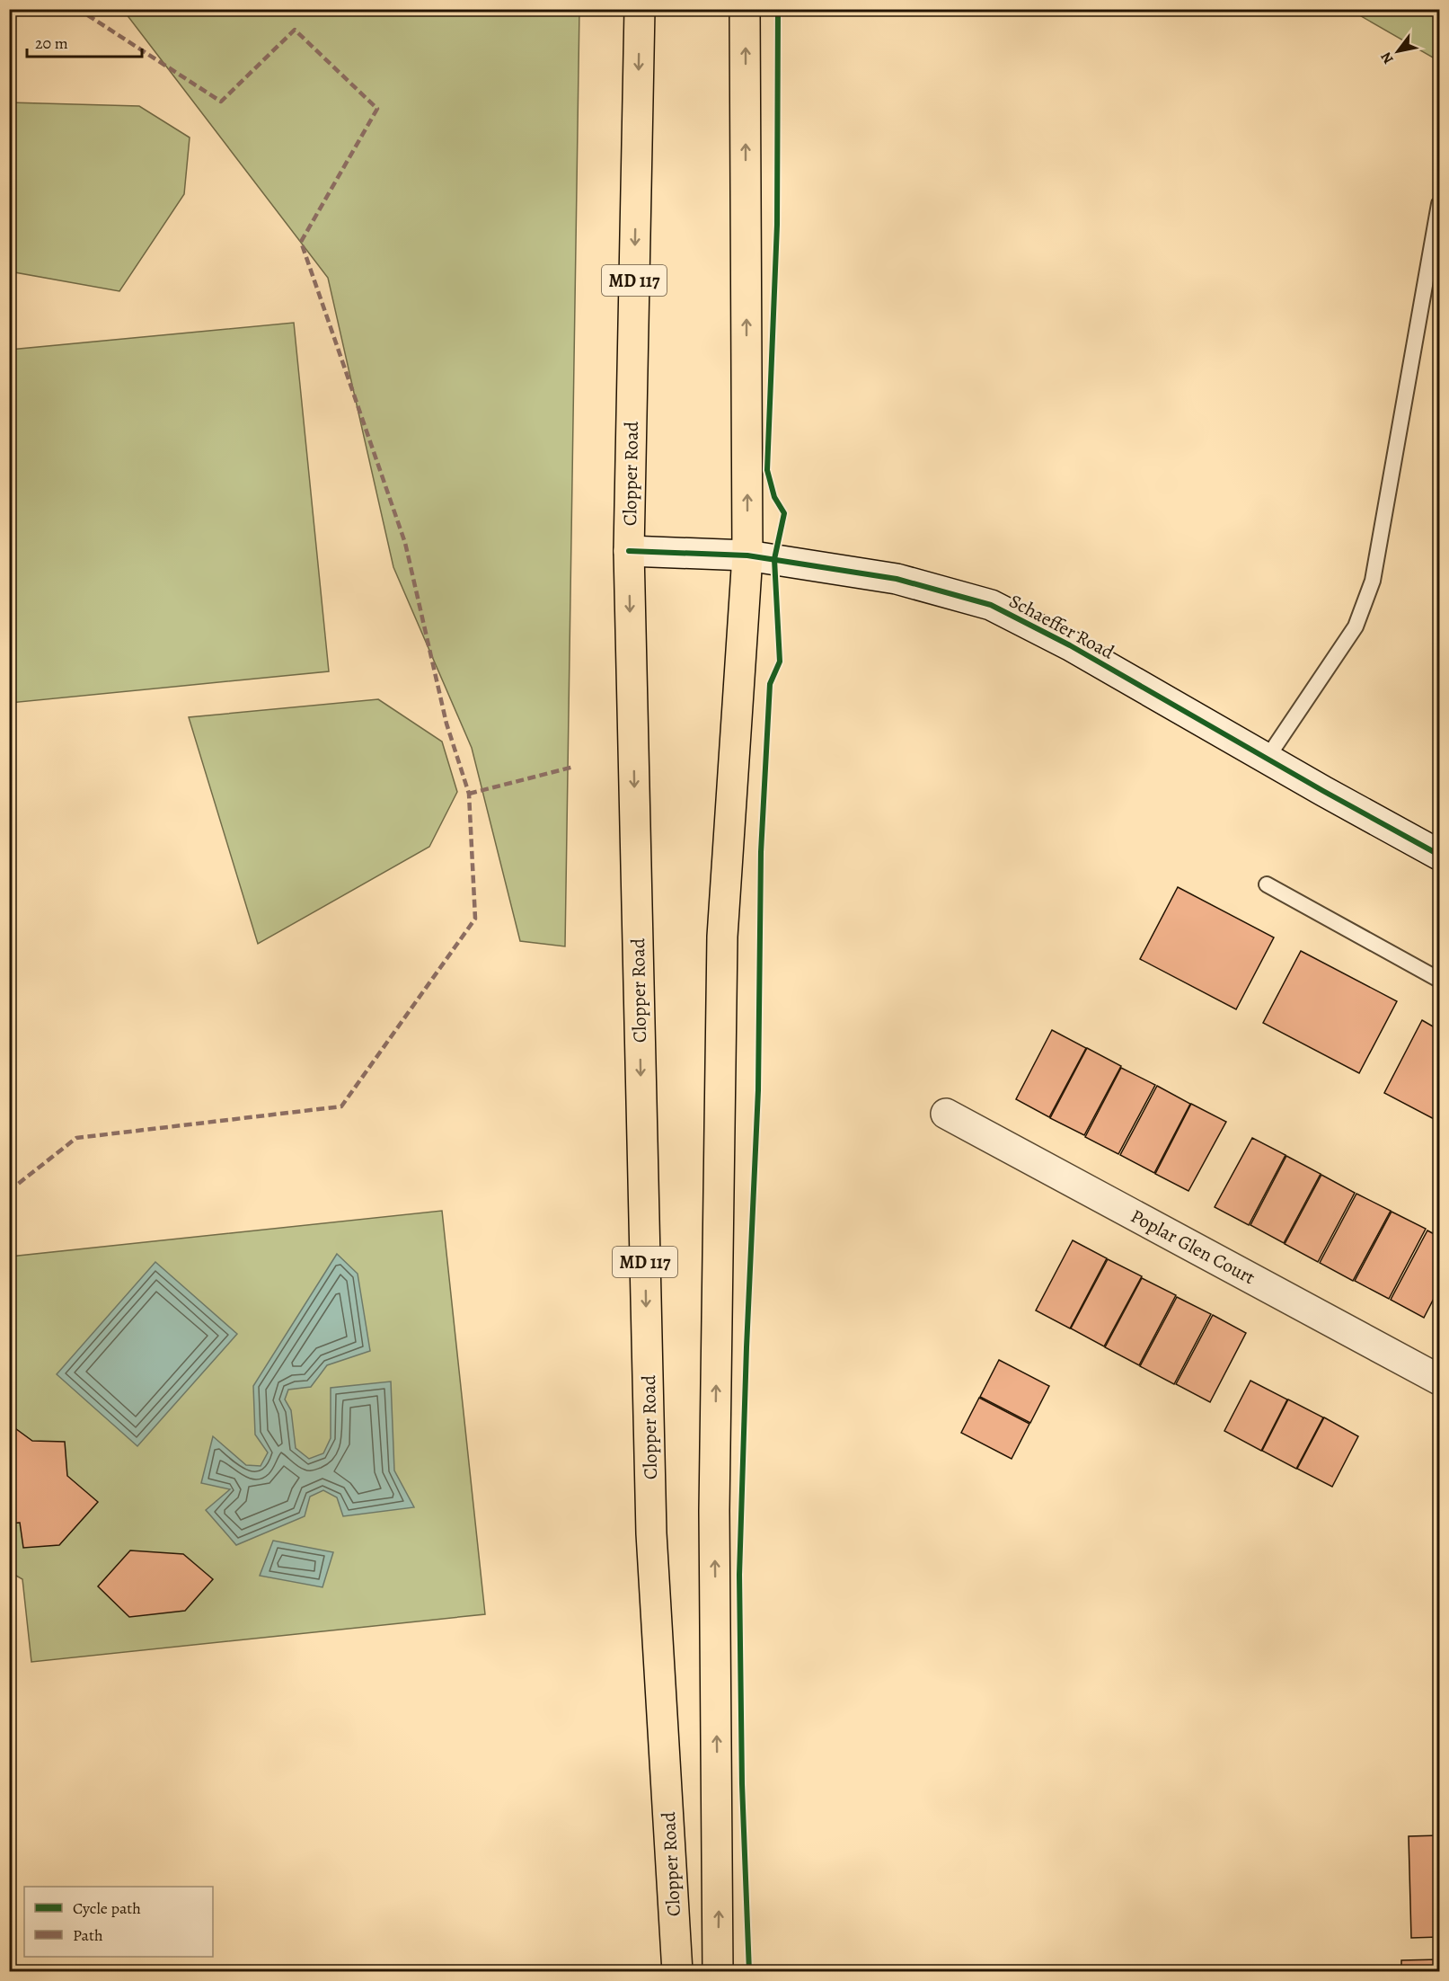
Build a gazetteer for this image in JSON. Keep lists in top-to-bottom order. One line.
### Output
{"streets":{"main road":["MD 117","Clopper Road"],"street":["Schaeffer Road","Poplar Glen Court"]},"crossings":[["Clopper Road","Schaeffer Road"]],"legend":["Cycle path","Path"],"scale_bar":"20 m","north":"bottom left"}
